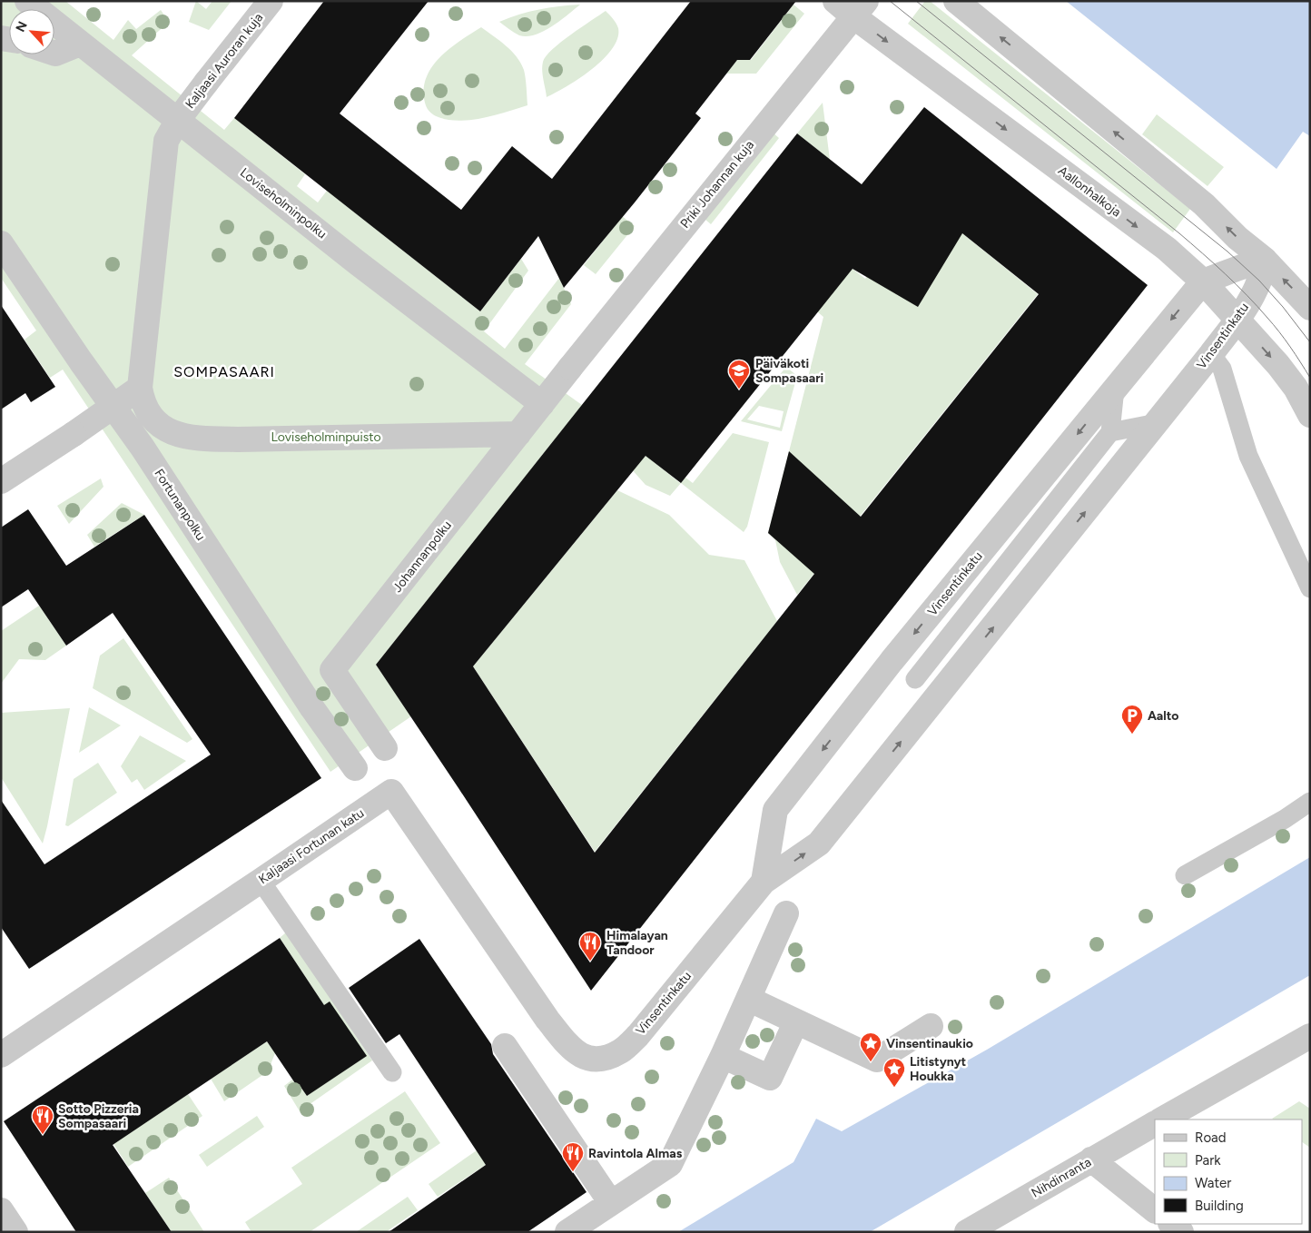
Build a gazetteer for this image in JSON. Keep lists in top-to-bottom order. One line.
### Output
{"streets":{"street":["Kaljaasi Auroran kuja","Priki Johannan kuja","Aallonhalkoja","Loviseholminpolku","Vinsentinkatu","Fortunanpolku","Johannanpolku","Kaljaasi Fortunan katu","Nihdinranta"]},"crossings":[["Kaljaasi Auroran kuja","Loviseholminpolku"],["Priki Johannan kuja","Aallonhalkoja"],["Priki Johannan kuja","Johannanpolku"],["Aallonhalkoja","Vinsentinkatu"],["Loviseholminpolku","Johannanpolku"],["Vinsentinkatu","Kaljaasi Fortunan katu"]],"districts":["SOMPASAARI"],"parks":["Loviseholminpuisto"],"places":{"school or university":["Päiväkoti Sompasaari"],"parking":["Aalto"],"restaurant":["Himalayan Tandoor","Sotto Pizzeria Sompasaari","Ravintola Almas"],"place":["Vinsentinaukio","Litistynyt Houkka"]},"legend":["Road","Park","Water","Building"],"north":"top left"}
